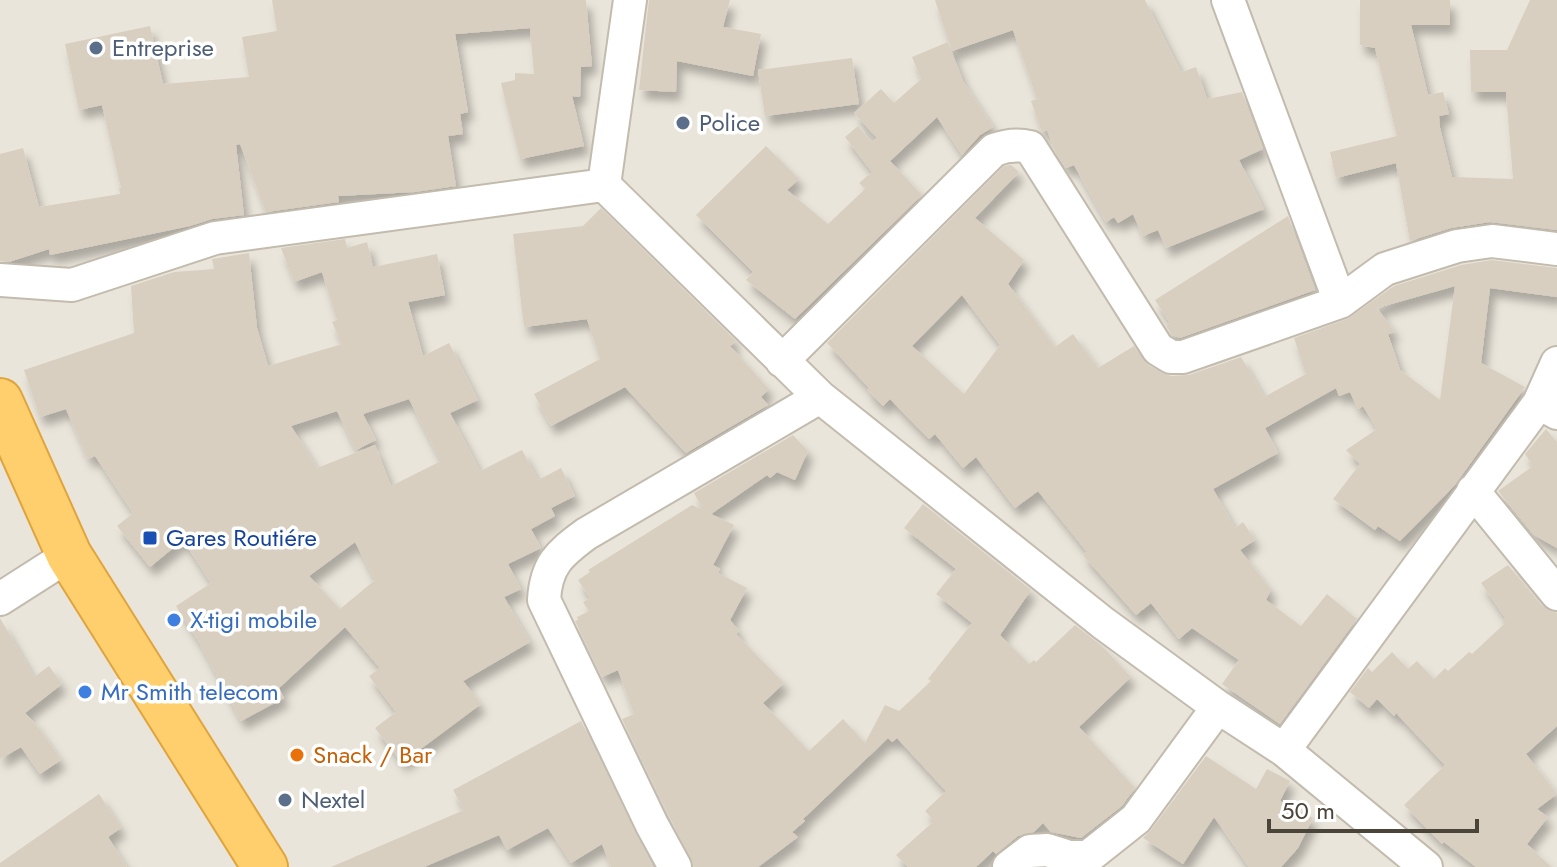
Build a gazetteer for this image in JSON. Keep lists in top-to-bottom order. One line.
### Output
{"places":{"other":["Entreprise","Police","X-tigi mobile","Mr Smith telecom","Snack / Bar","Nextel"],"transit":["Gares Routiére"]},"scale_bar":"50 m"}
